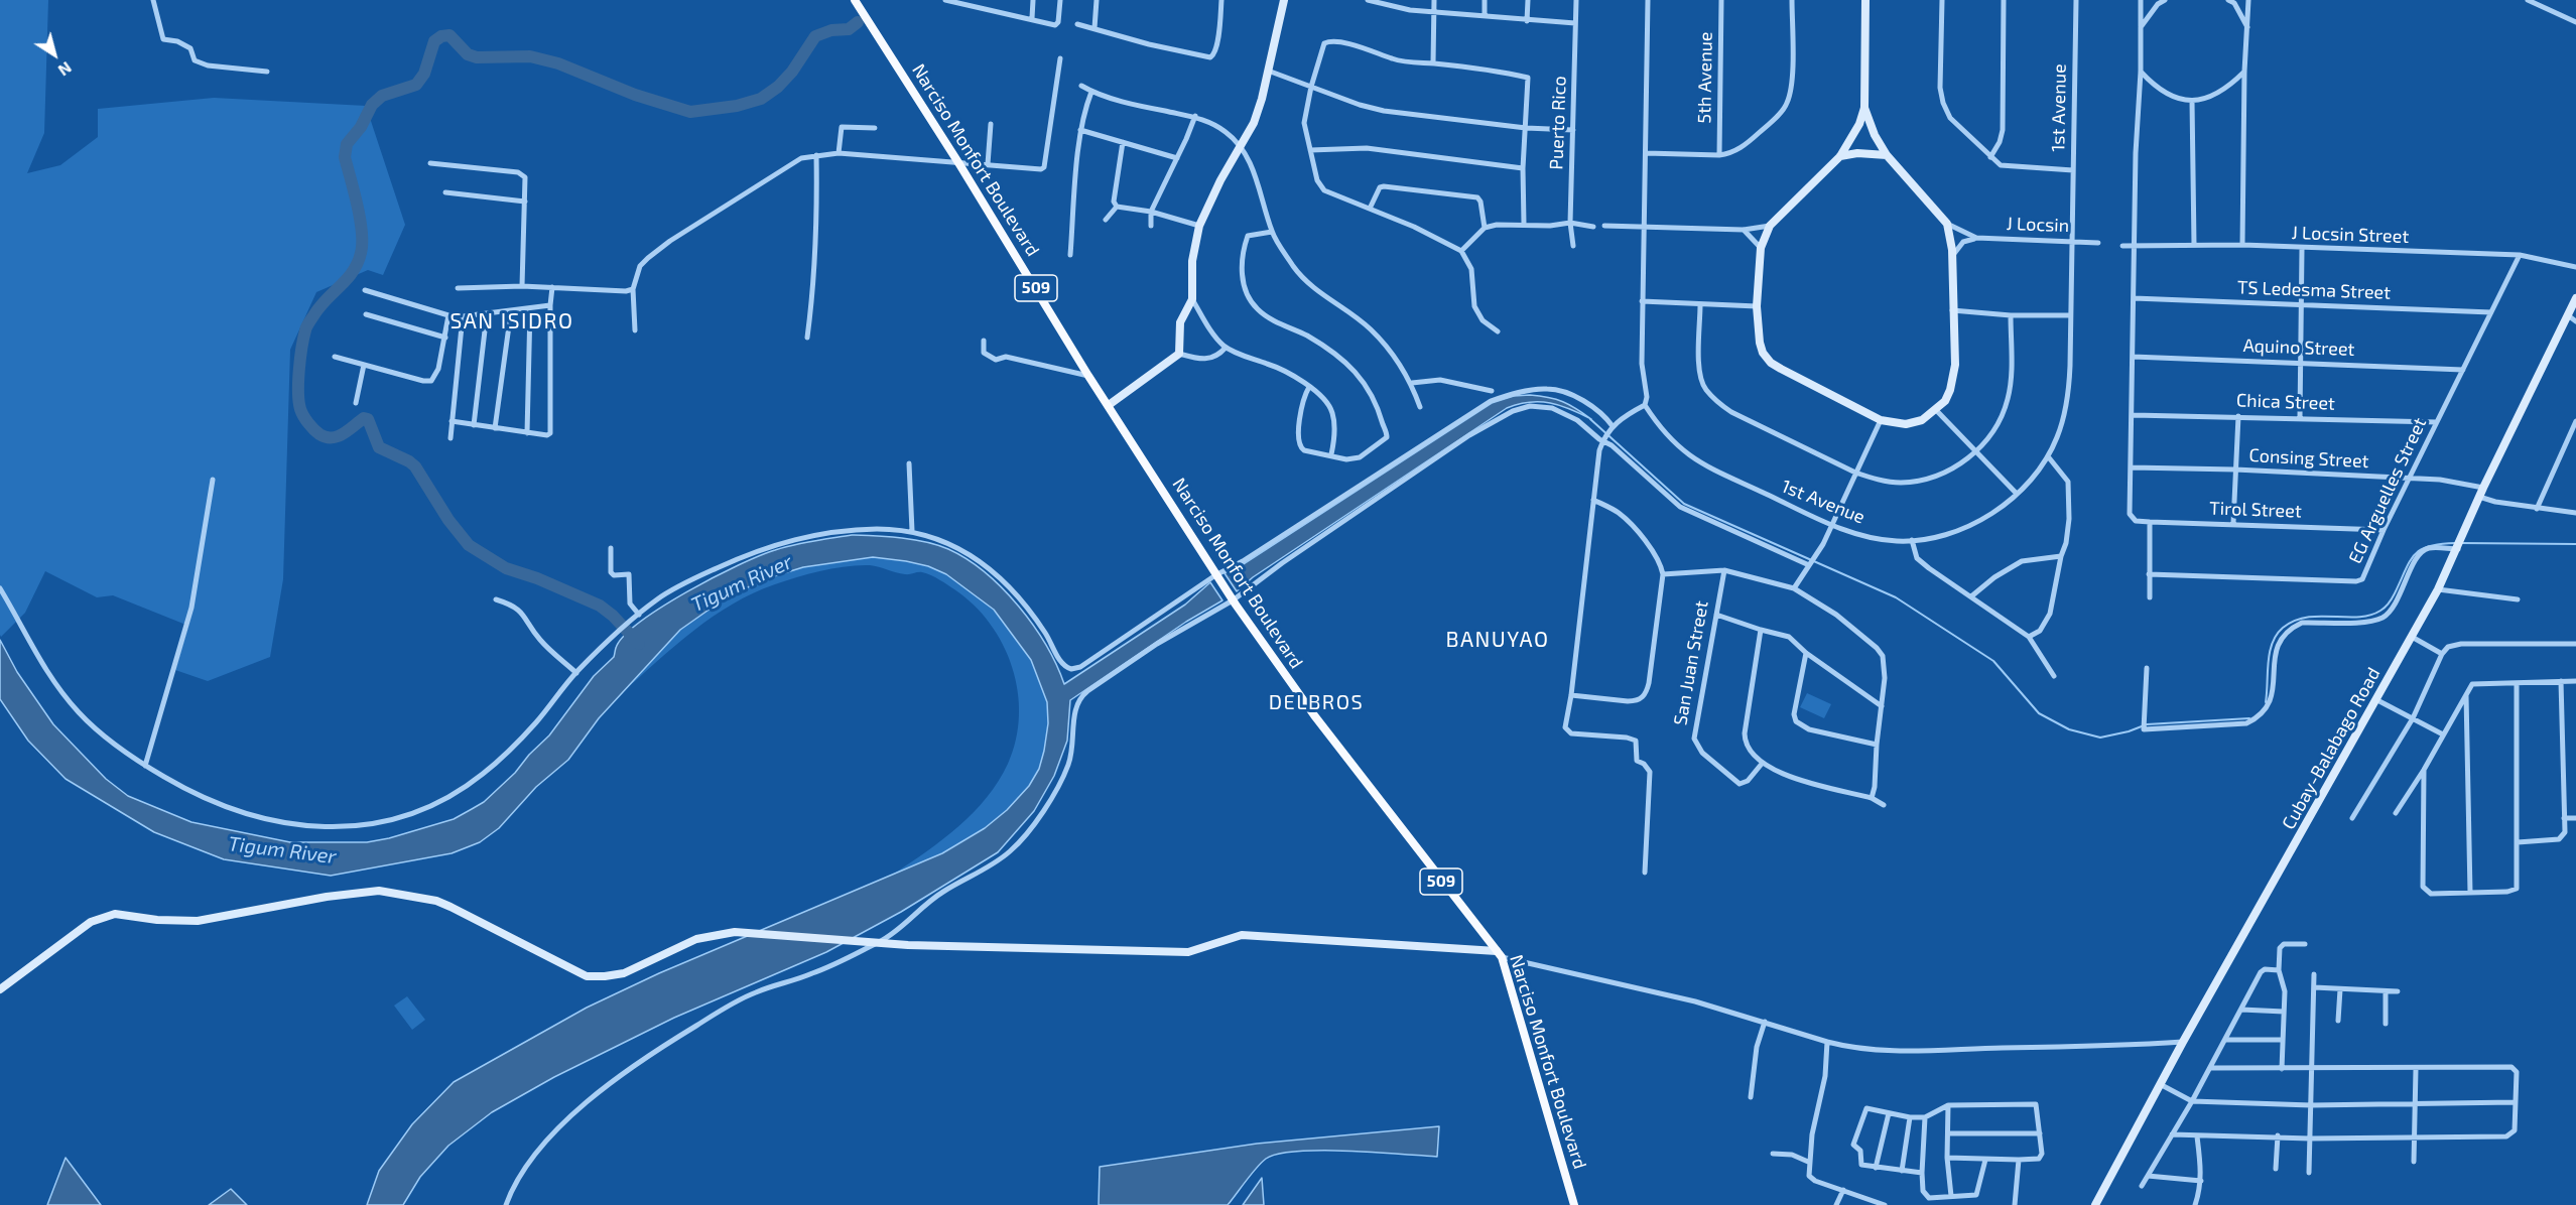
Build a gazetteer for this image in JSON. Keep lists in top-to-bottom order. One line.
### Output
{"streets":{"main road":["Narciso Monfort Boulevard","509"],"street":["5th Avenue","1st Avenue","Puerto Rico","J Locsin","J Locsin Street","TS Ledesma Street","Aquino Street","Chica Street","Consing Street","EG Arguelles Street","Tirol Street","San Juan Street","Cubay-Balabago Road"]},"crossings":[["1st Avenue","J Locsin"],["J Locsin Street","EG Arguelles Street"],["TS Ledesma Street","EG Arguelles Street"],["Aquino Street","EG Arguelles Street"],["Chica Street","EG Arguelles Street"],["Consing Street","EG Arguelles Street"],["Consing Street","Tirol Street"],["Consing Street","Cubay-Balabago Road"],["EG Arguelles Street","Tirol Street"]],"districts":["SAN ISIDRO","BANUYAO","DELBROS"],"water":["Tigum River"],"north":"bottom right"}
